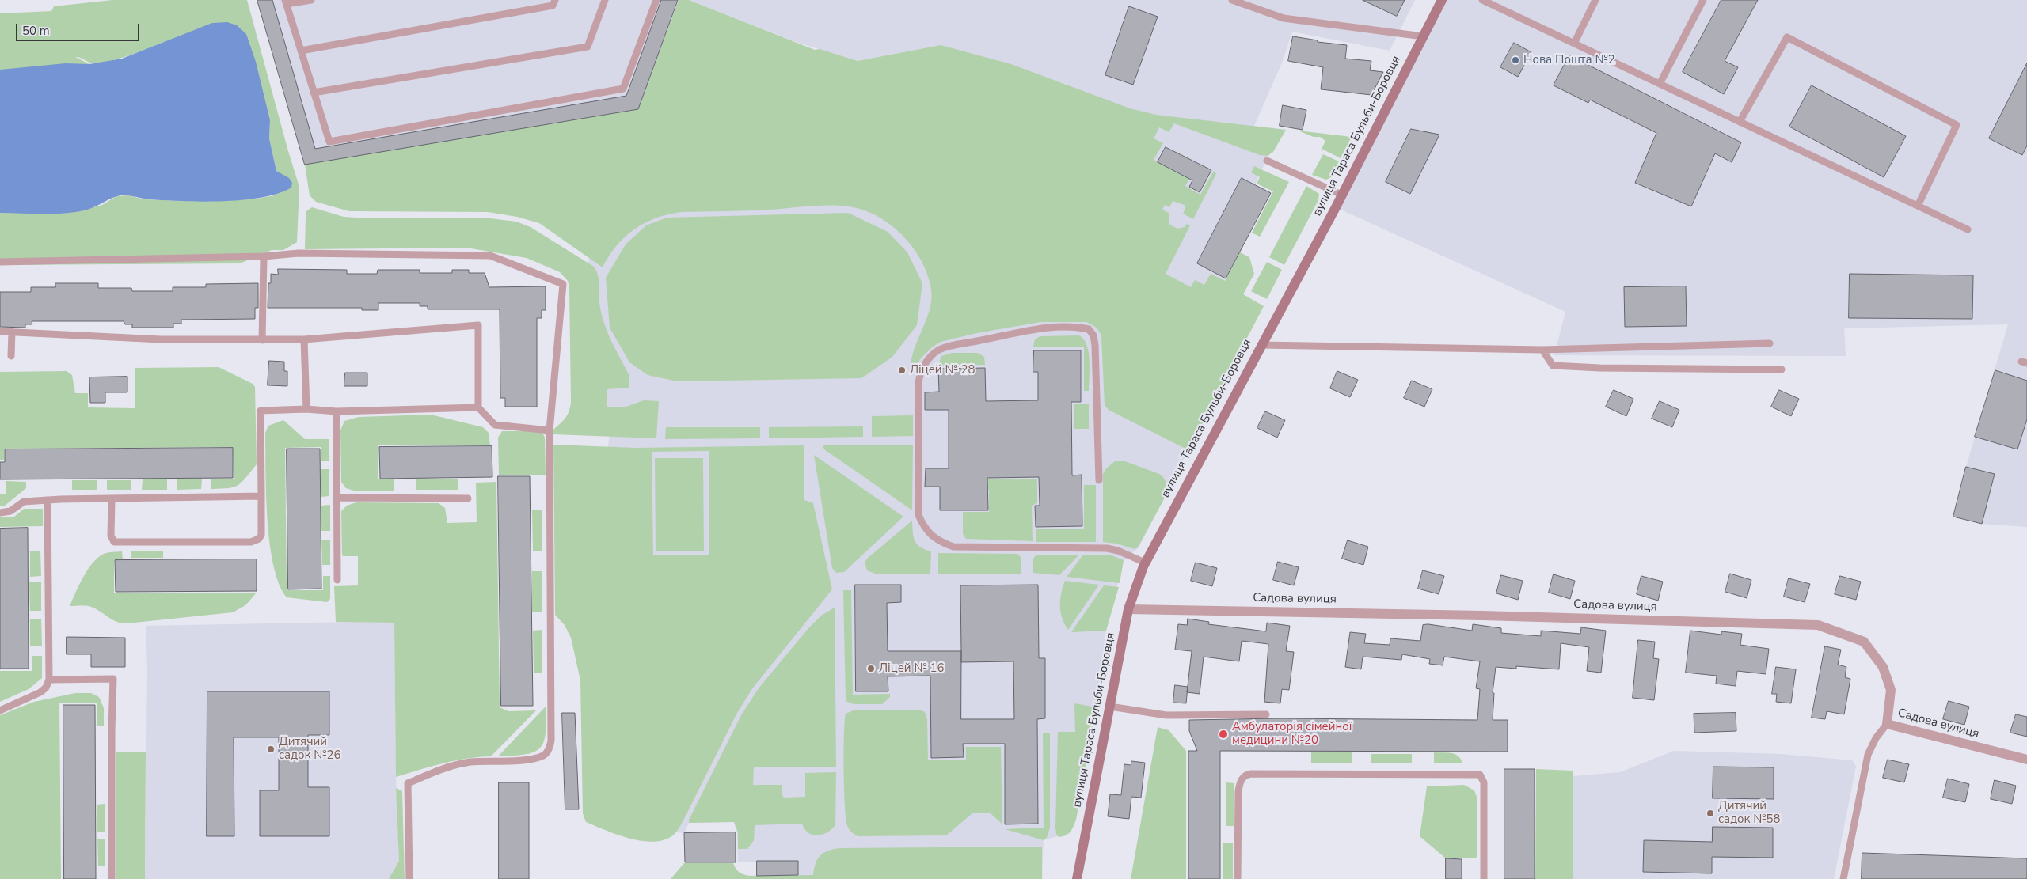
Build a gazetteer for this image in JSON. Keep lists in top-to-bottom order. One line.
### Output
{"streets":{"street":["вулиця Тараса Бульби-Боровця","Садова вулиця"]},"crossings":[["вулиця Тараса Бульби-Боровця","Садова вулиця"]],"places":["Нова Пошта №2","Ліцей № 28","Ліцей № 16","Амбулаторія сімейної медицини №20","Дитячий садок №26","Дитячий садок №58"],"scale_bar":"50 m"}
